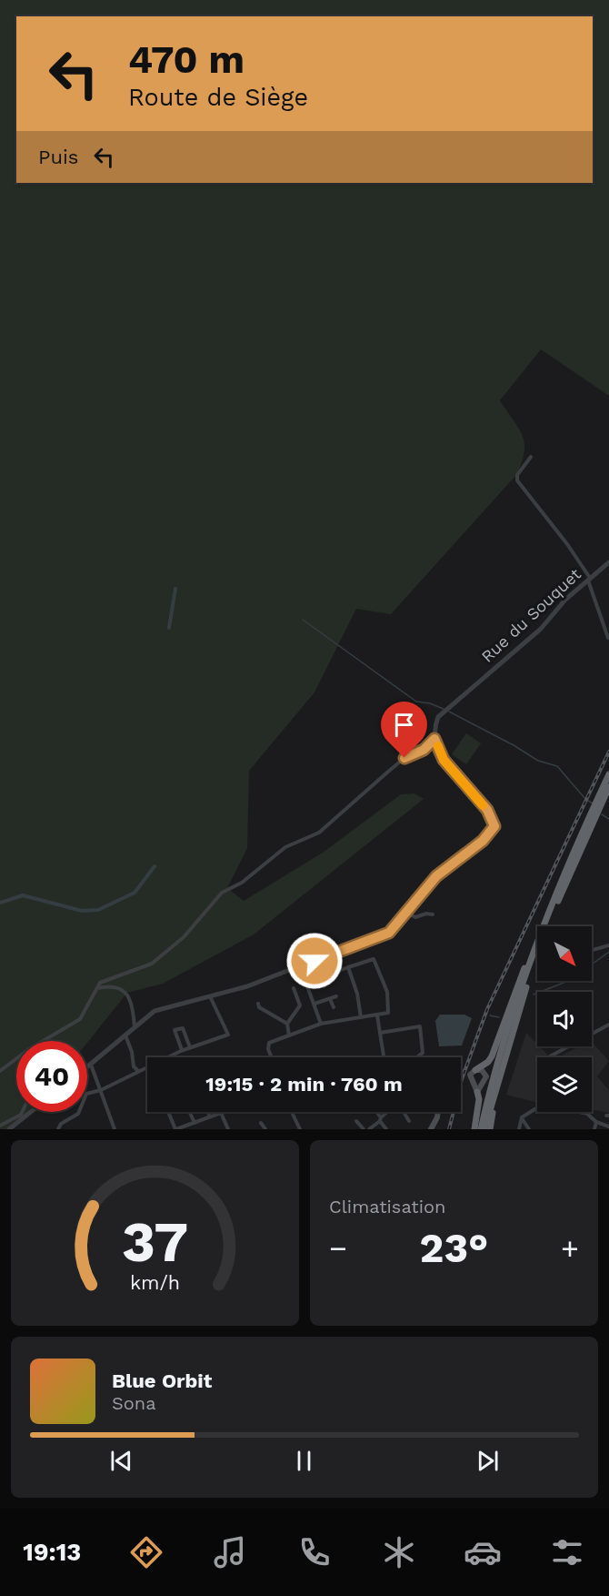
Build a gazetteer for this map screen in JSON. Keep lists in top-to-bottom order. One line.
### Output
{"streets":{"street":["Rue du Souquet"]},"north":"bottom right","page":{"turn":["470 m","Route de Siège"],"then":"Puis","limit":"40","trip":"19:15 · 2 min · 760 m","tile":"Climatisation","heat":["−","23°","+"],"song":["Blue Orbit","Sona"],"tabs":"19:13","gauge":["37","km/h"]}}
